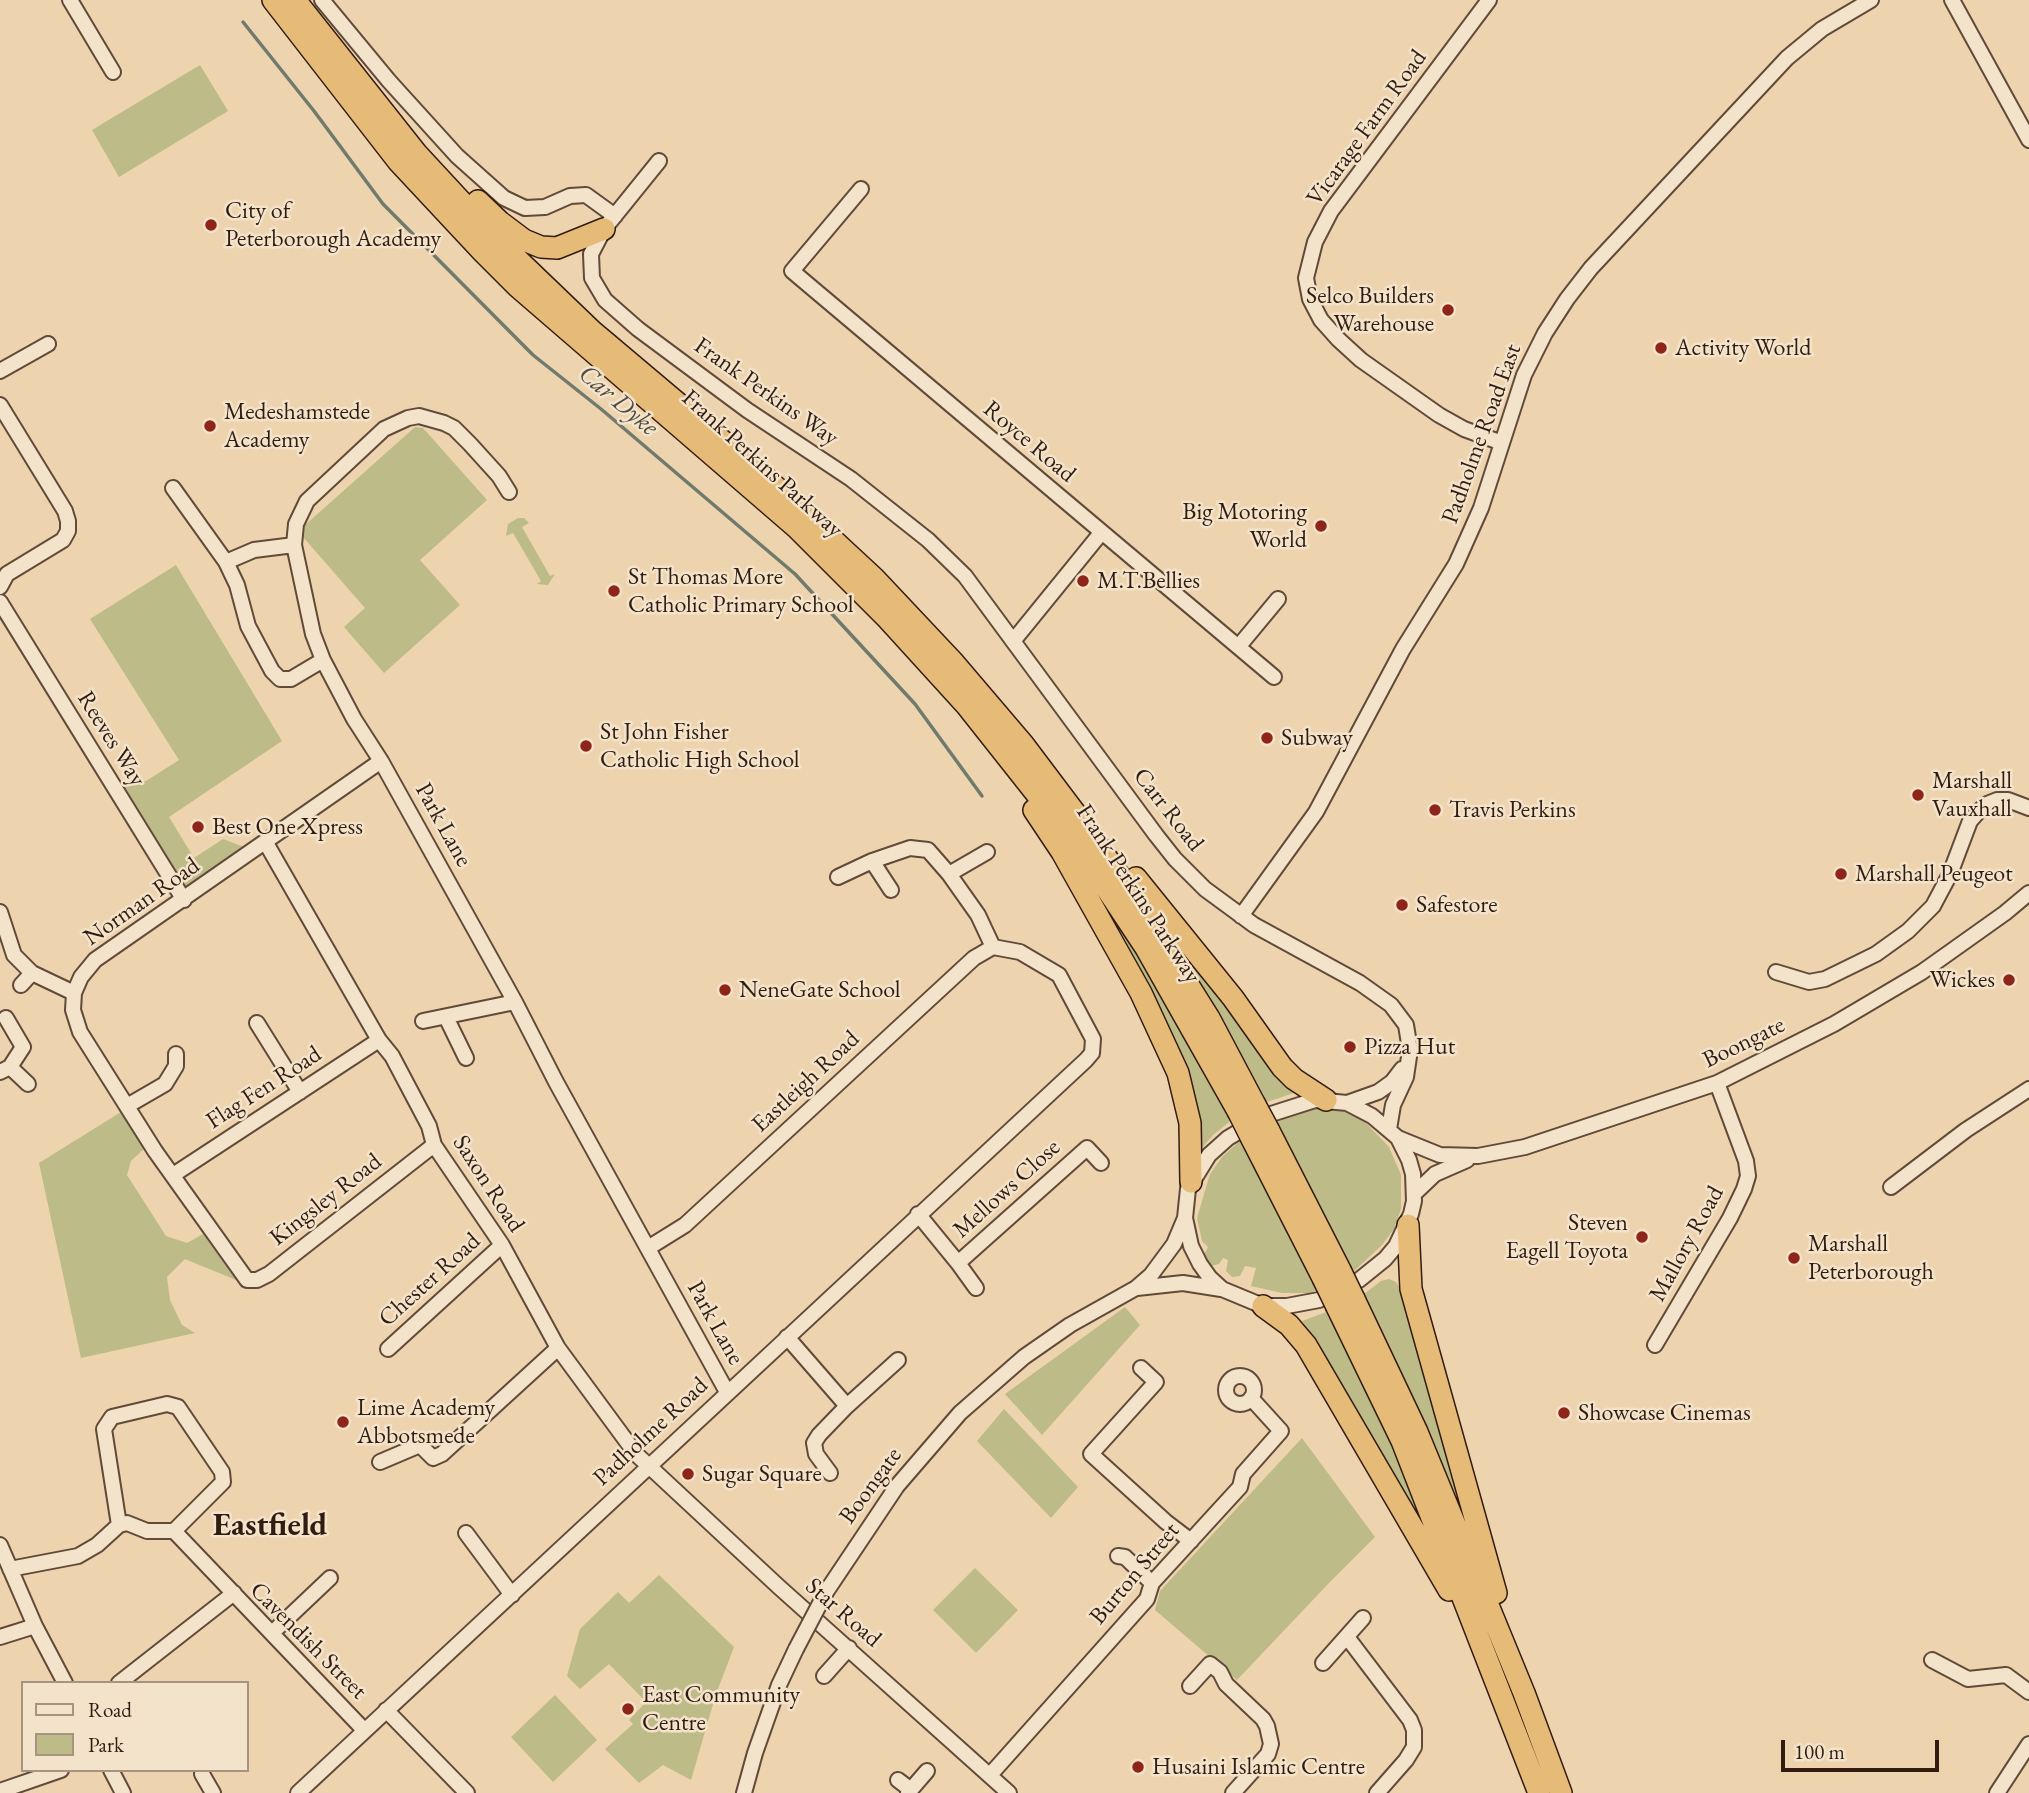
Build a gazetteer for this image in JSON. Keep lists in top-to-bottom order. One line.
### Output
{"streets":{"highway":["Frank Perkins Parkway"],"street":["Vicarage Farm Road","Frank Perkins Way","Padholme Road East","Royce Road","Reeves Way","Carr Road","Park Lane","Norman Road","Boongate","Eastleigh Road","Flag Fen Road","Saxon Road","Mellows Close","Kingsley Road","Mallory Road","Chester Road","Padholme Road","Burton Street","Star Road","Cavendish Street"]},"crossings":[["Vicarage Farm Road","Padholme Road East"],["Frank Perkins Way","Carr Road"],["Padholme Road East","Carr Road"],["Reeves Way","Norman Road"],["Carr Road","Boongate"],["Park Lane","Norman Road"],["Park Lane","Eastleigh Road"],["Park Lane","Padholme Road"],["Norman Road","Saxon Road"],["Boongate","Mallory Road"],["Eastleigh Road","Padholme Road"],["Flag Fen Road","Saxon Road"],["Flag Fen Road","Kingsley Road"],["Saxon Road","Kingsley Road"],["Saxon Road","Chester Road"],["Saxon Road","Padholme Road"],["Saxon Road","Star Road"],["Mellows Close","Padholme Road"],["Padholme Road","Star Road"],["Padholme Road","Cavendish Street"],["Burton Street","Star Road"]],"districts":["Eastfield"],"water":["Car Dyke"],"places":["City of Peterborough Academy","Selco Builders Warehouse","Activity World","Medeshamstede Academy","Big Motoring World","M.T.Bellies","St Thomas More Catholic Primary School","Subway","St John Fisher Catholic High School","Marshall Vauxhall","Travis Perkins","Best One Xpress","Marshall Peugeot","Safestore","Wickes","NeneGate School","Pizza Hut","Steven Eagell Toyota","Marshall Peterborough","Showcase Cinemas","Lime Academy Abbotsmede","Sugar Square","East Community Centre","Husaini Islamic Centre"],"legend":["Road","Park"],"scale_bar":"100 m"}
